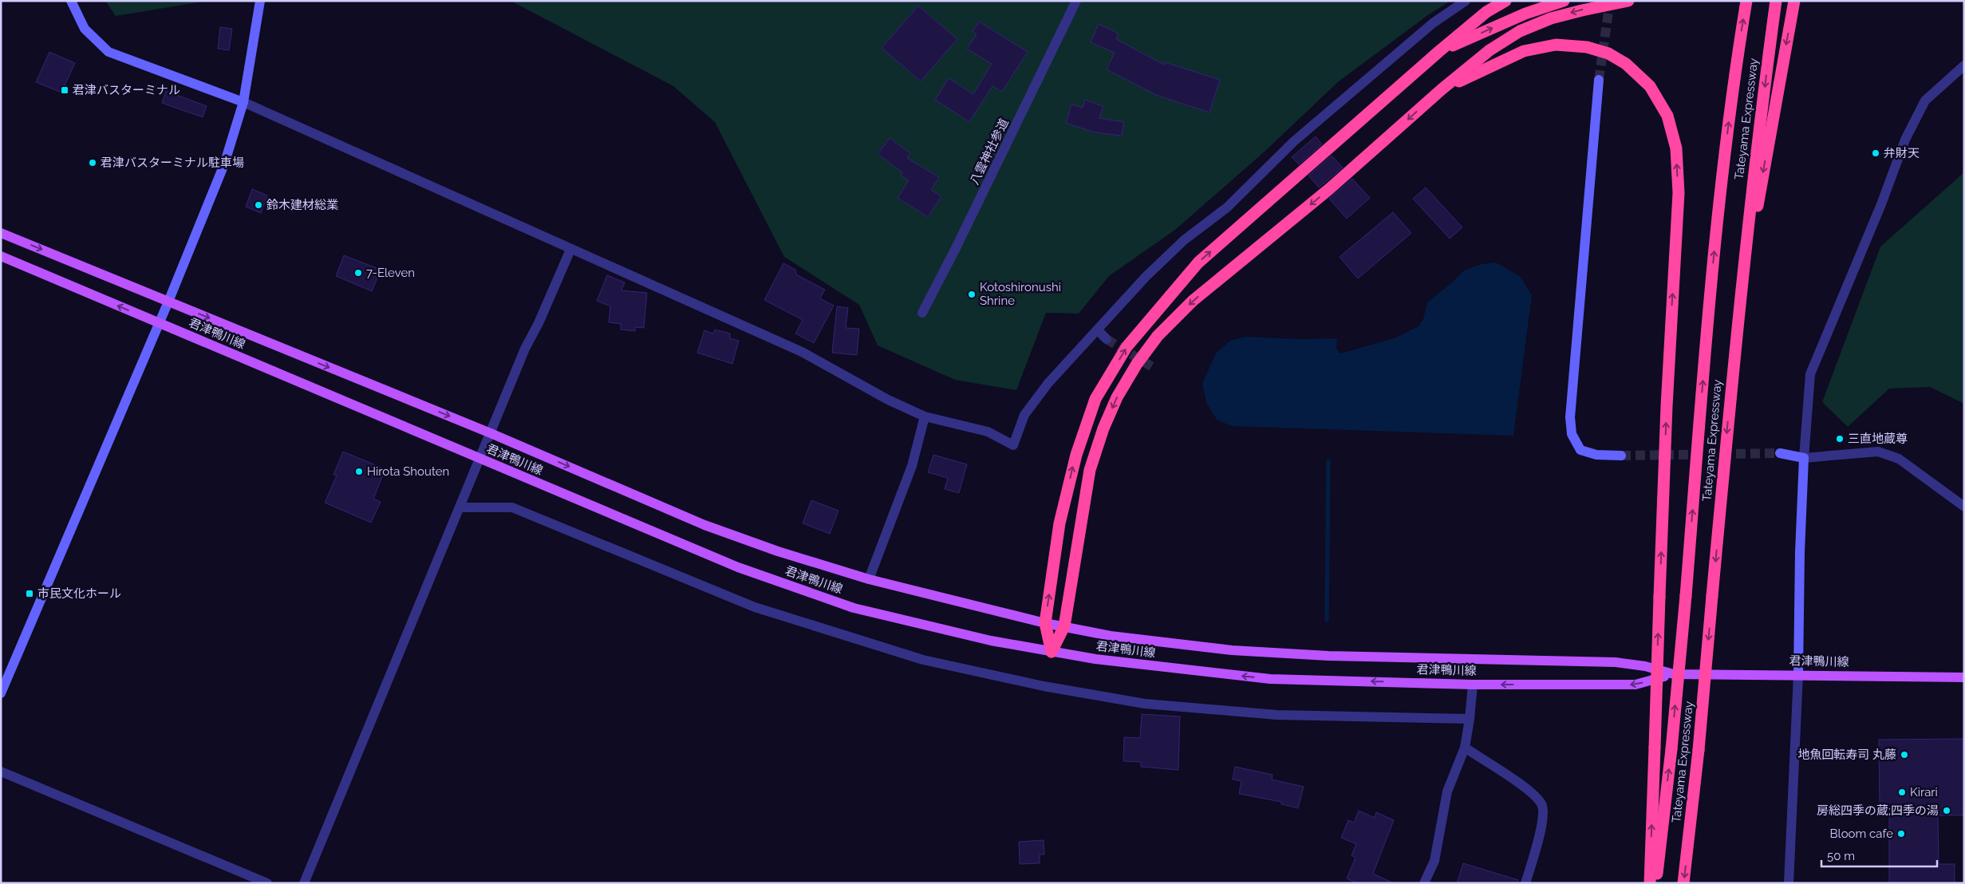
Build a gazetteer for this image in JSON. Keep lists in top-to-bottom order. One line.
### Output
{"streets":{"highway":["Tateyama Expressway"],"main road":["君津鴨川線"],"street":["八雲神社参道"]},"places":{"transit":["君津バスターミナル","市民文化ホール"],"other":["弁財天","君津バスターミナル駐車場","鈴木建材総業","7-Eleven","Kotoshironushi Shrine","三直地蔵尊","Hirota Shouten","地魚回転寿司 丸藤","Kirari","房総四季の蔵;四季の湯","Bloom cafe"]},"scale_bar":"50 m"}
